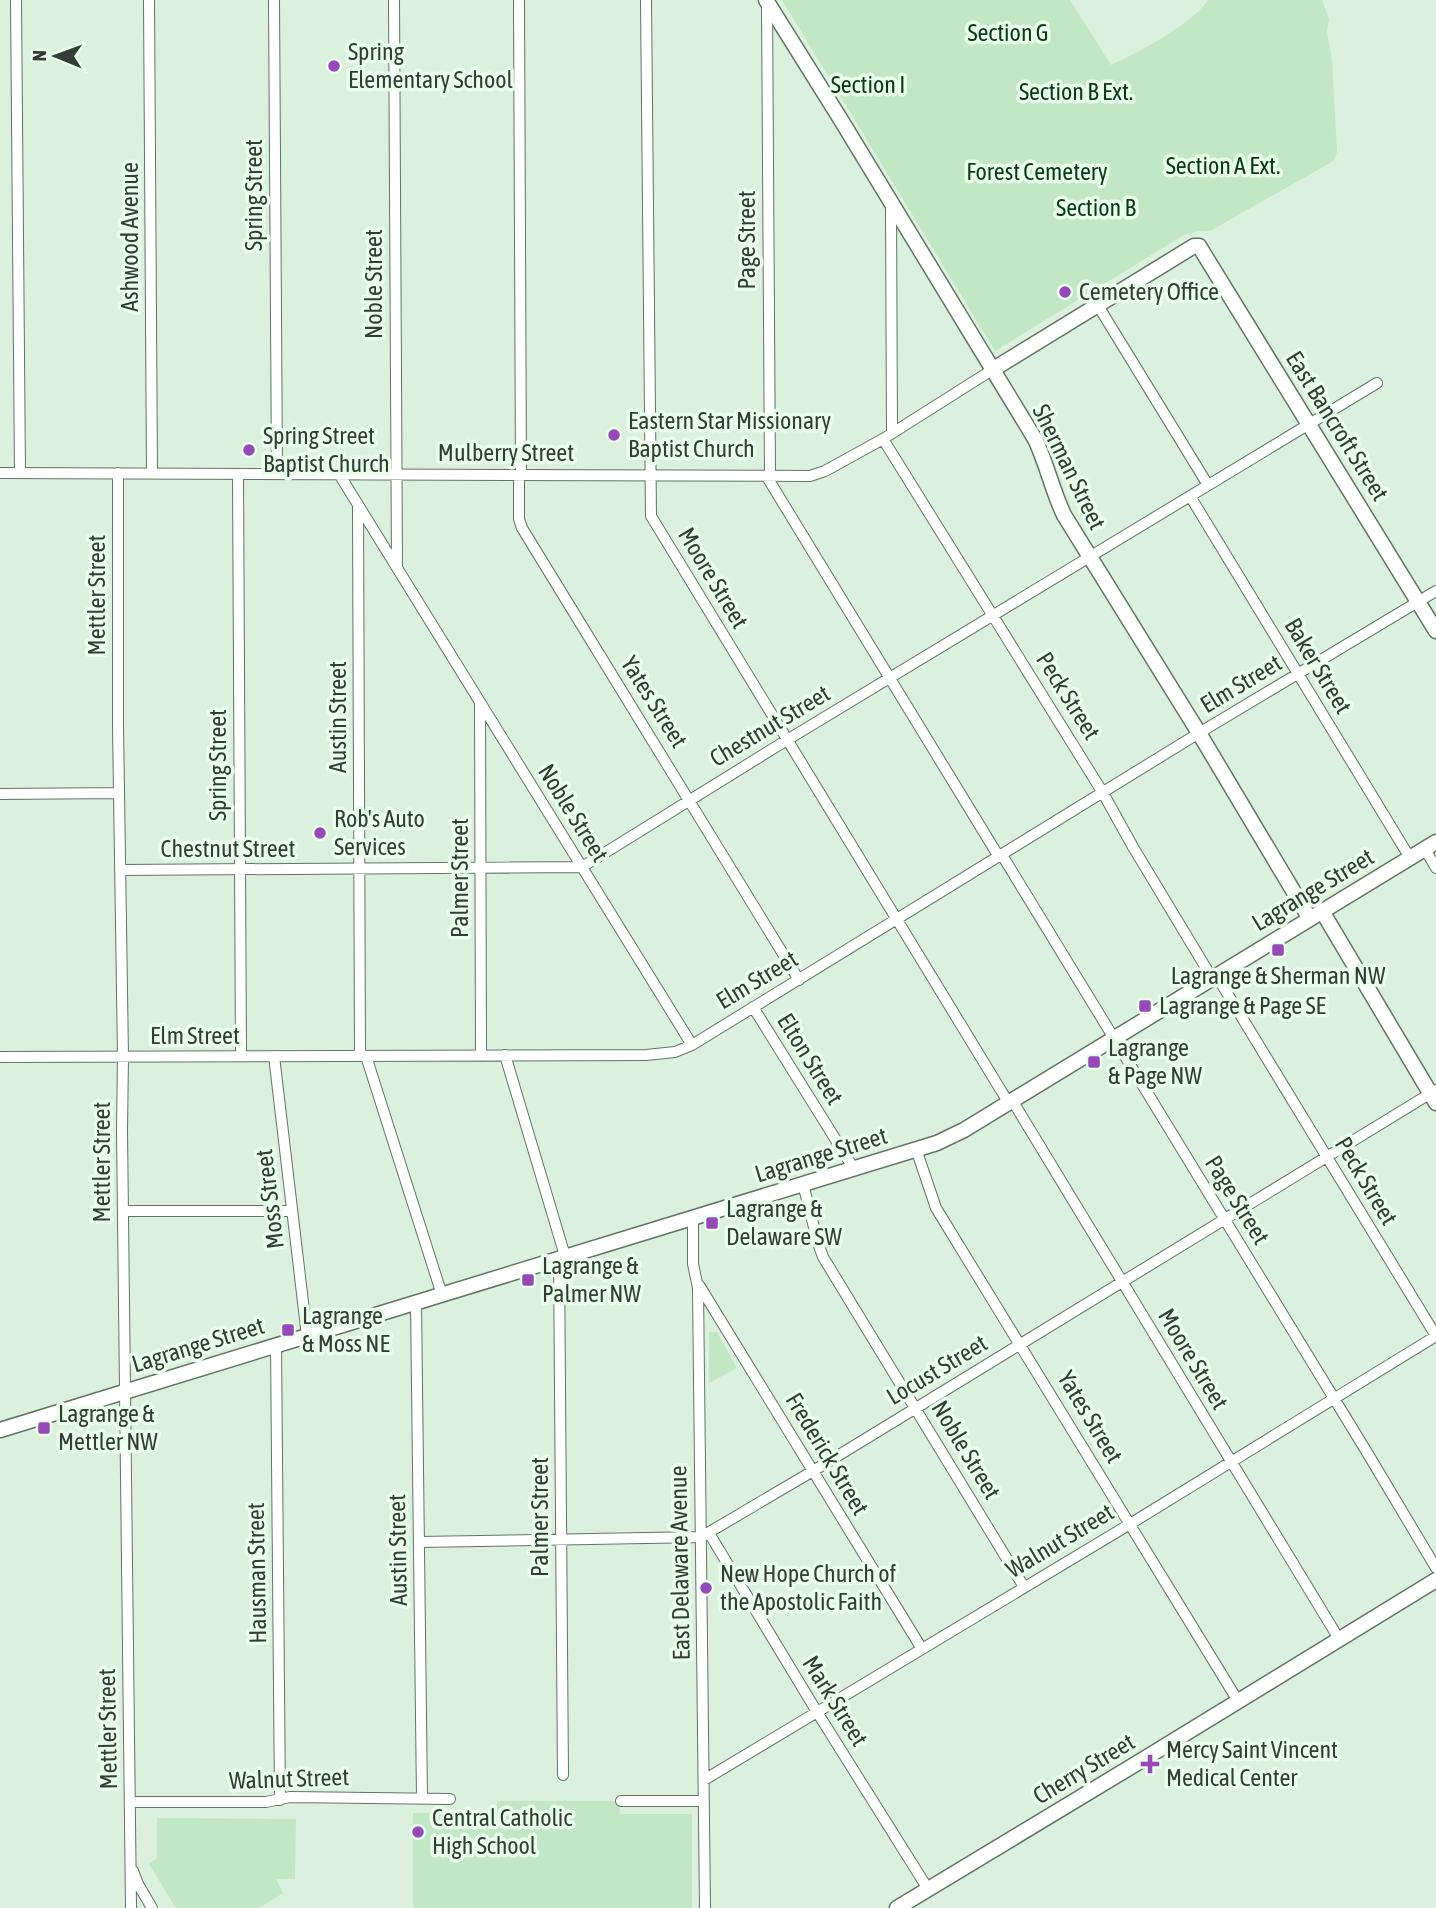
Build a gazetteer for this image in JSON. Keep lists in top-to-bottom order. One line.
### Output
{"streets":{"main road":["East Bancroft Street","Mulberry Street","Sherman Street","Lagrange Street","Cherry Street"],"street":["Spring Street","Ashwood Avenue","Page Street","Noble Street","Moore Street","Mettler Street","Baker Street","Elm Street","Peck Street","Yates Street","Austin Street","Chestnut Street","Palmer Street","Elton Street","Moss Street","Locust Street","Frederick Street","Walnut Street","East Delaware Avenue","Hausman Street","Mark Street"]},"crossings":[["Spring Street","Mulberry Street"],["Spring Street","Elm Street"],["Spring Street","Chestnut Street"],["Ashwood Avenue","Mulberry Street"],["Page Street","Mulberry Street"],["Page Street","Sherman Street"],["Page Street","Elm Street"],["Page Street","Chestnut Street"],["Page Street","Lagrange Street"],["Page Street","Locust Street"],["Page Street","Walnut Street"],["Noble Street","Mulberry Street"],["Noble Street","Elm Street"],["Noble Street","Austin Street"],["Noble Street","Chestnut Street"],["Noble Street","Palmer Street"],["Noble Street","Lagrange Street"],["Noble Street","Locust Street"],["Noble Street","Walnut Street"],["East Bancroft Street","Mulberry Street"],["East Bancroft Street","Elm Street"],["East Bancroft Street","Chestnut Street"],["Mulberry Street","Sherman Street"],["Mulberry Street","Moore Street"],["Mulberry Street","Mettler Street"],["Mulberry Street","Peck Street"],["Mulberry Street","Yates Street"],["Sherman Street","Elm Street"],["Sherman Street","Chestnut Street"],["Sherman Street","Lagrange Street"],["Sherman Street","Locust Street"],["Moore Street","Elm Street"],["Moore Street","Chestnut Street"],["Moore Street","Lagrange Street"],["Moore Street","Locust Street"],["Moore Street","Walnut Street"],["Moore Street","Cherry Street"],["Mettler Street","Elm Street"],["Mettler Street","Chestnut Street"],["Mettler Street","Lagrange Street"],["Mettler Street","Walnut Street"],["Baker Street","Elm Street"],["Baker Street","Chestnut Street"],["Baker Street","Lagrange Street"],["Elm Street","Peck Street"],["Elm Street","Yates Street"],["Elm Street","Austin Street"],["Elm Street","Palmer Street"],["Elm Street","Elton Street"],["Elm Street","Moss Street"],["Peck Street","Chestnut Street"],["Peck Street","Lagrange Street"],["Peck Street","Locust Street"],["Peck Street","Walnut Street"],["Yates Street","Chestnut Street"],["Yates Street","Lagrange Street"],["Yates Street","Locust Street"],["Yates Street","Walnut Street"],["Yates Street","Cherry Street"],["Austin Street","Chestnut Street"],["Austin Street","Lagrange Street"],["Austin Street","Locust Street"],["Austin Street","Walnut Street"],["Chestnut Street","Palmer Street"],["Palmer Street","Lagrange Street"],["Palmer Street","Locust Street"],["Lagrange Street","Elton Street"],["Lagrange Street","Moss Street"],["Lagrange Street","East Delaware Avenue"],["Lagrange Street","Hausman Street"],["Locust Street","Frederick Street"],["Locust Street","East Delaware Avenue"],["Locust Street","Mark Street"],["Frederick Street","Walnut Street"],["Frederick Street","East Delaware Avenue"],["Walnut Street","East Delaware Avenue"],["Walnut Street","Hausman Street"],["Walnut Street","Mark Street"],["East Delaware Avenue","Mark Street"],["Mark Street","Cherry Street"]],"parks":["Section G","Section I","Section B Ext.","Section A Ext.","Forest Cemetery","Section B"],"places":{"other":["Spring Elementary School","Cemetery Office","Eastern Star Missionary Baptist Church","Spring Street Baptist Church","Rob's Auto Services","New Hope Church of the Apostolic Faith","Central Catholic High School"],"transit":["Lagrange & Sherman NW","Lagrange & Page SE","Lagrange & Page NW","Lagrange & Delaware SW","Lagrange & Palmer NW","Lagrange & Moss NE","Lagrange & Mettler NW"],"health":["Mercy Saint Vincent Medical Center"]},"north":"left"}
